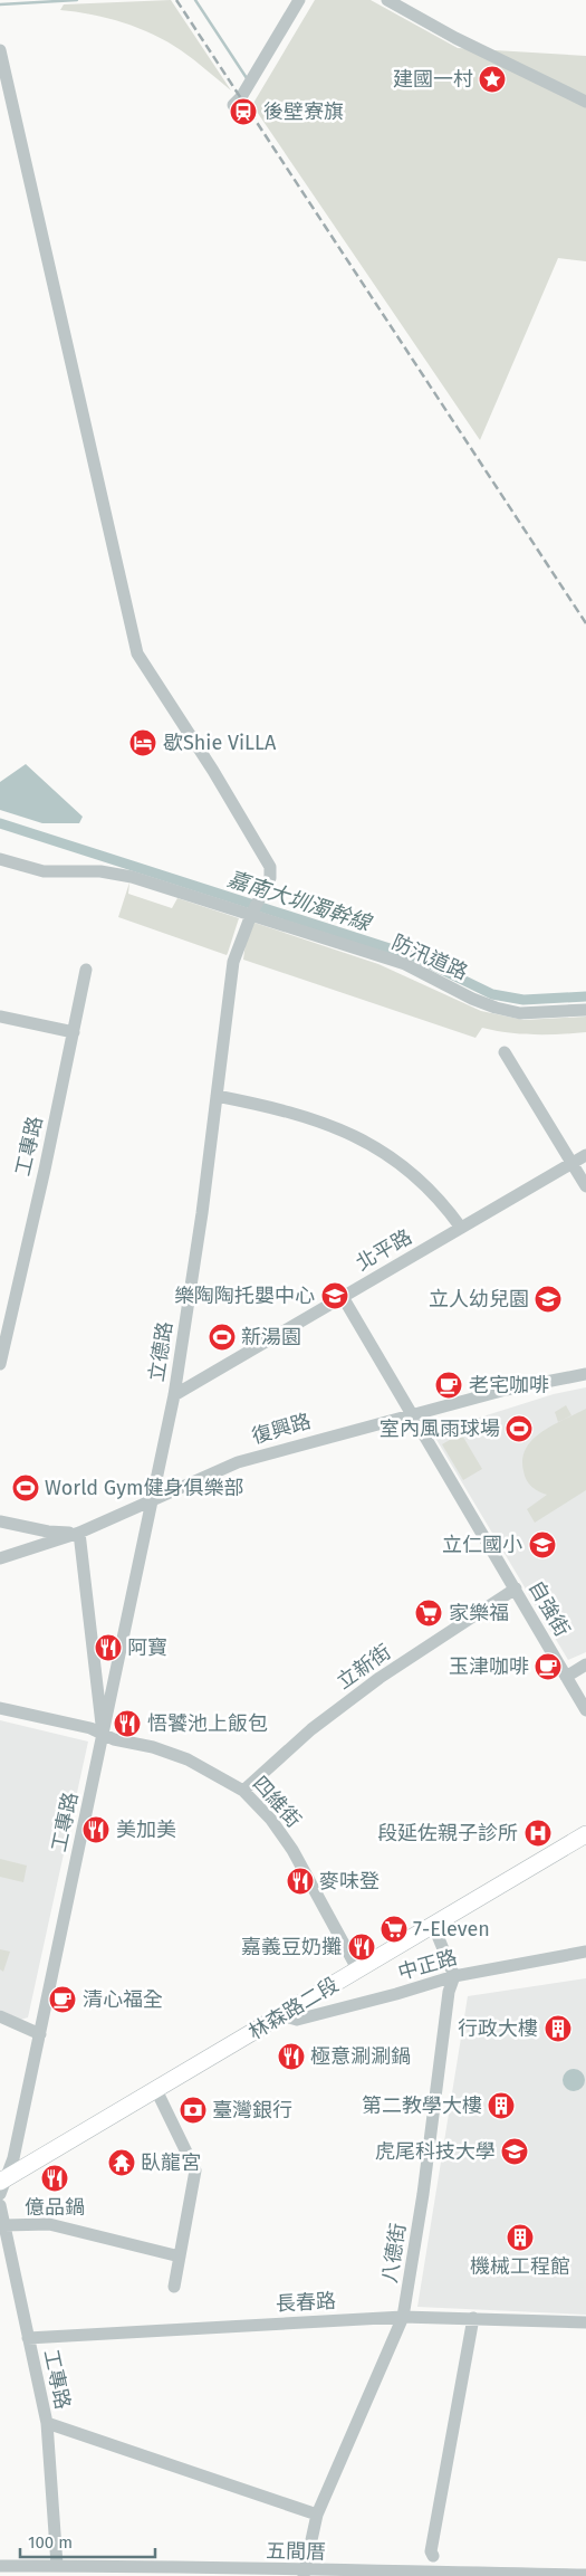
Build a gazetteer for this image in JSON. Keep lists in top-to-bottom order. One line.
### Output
{"streets":{"main road":["林森路二段"],"street":["防汛道路","工專路","北平路","立德路","復興路","自強街","立新街","四維街","中正路","八德街","長春路","五間厝"]},"crossings":[["防汛道路","立德路"],["工專路","立德路"],["工專路","復興路"],["工專路","四維街"],["工專路","林森路二段"],["工專路","長春路"],["工專路","五間厝"],["北平路","立德路"],["北平路","自強街"],["立德路","復興路"],["立德路","四維街"],["復興路","自強街"],["自強街","立新街"],["立新街","四維街"],["四維街","林森路二段"],["中正路","林森路二段"],["中正路","八德街"],["八德街","長春路"],["八德街","五間厝"]],"water":["嘉南大圳濁幹線"],"places":{"place":["建國一村"],"station":["後壁寮旗"],"hotel":["歇Shie ViLLA"],"school or university":["樂陶陶托嬰中心","立人幼兒園","立仁國小","虎尾科技大學"],"sports":["新湯園","室內風雨球場","World Gym健身俱樂部"],"cafe":["老宅咖啡","玉津咖啡","清心福全"],"supermarket":["家樂福","7-Eleven"],"restaurant":["阿寶","悟饕池上飯包","美加美","麥味登","嘉義豆奶攤","極意涮涮鍋","億品鍋"],"hospital":["段延佐親子診所"],"building":["行政大樓","第二教學大樓","機械工程館"],"bank":["臺灣銀行"],"temple":["臥龍宮"]},"scale_bar":"100 m"}
